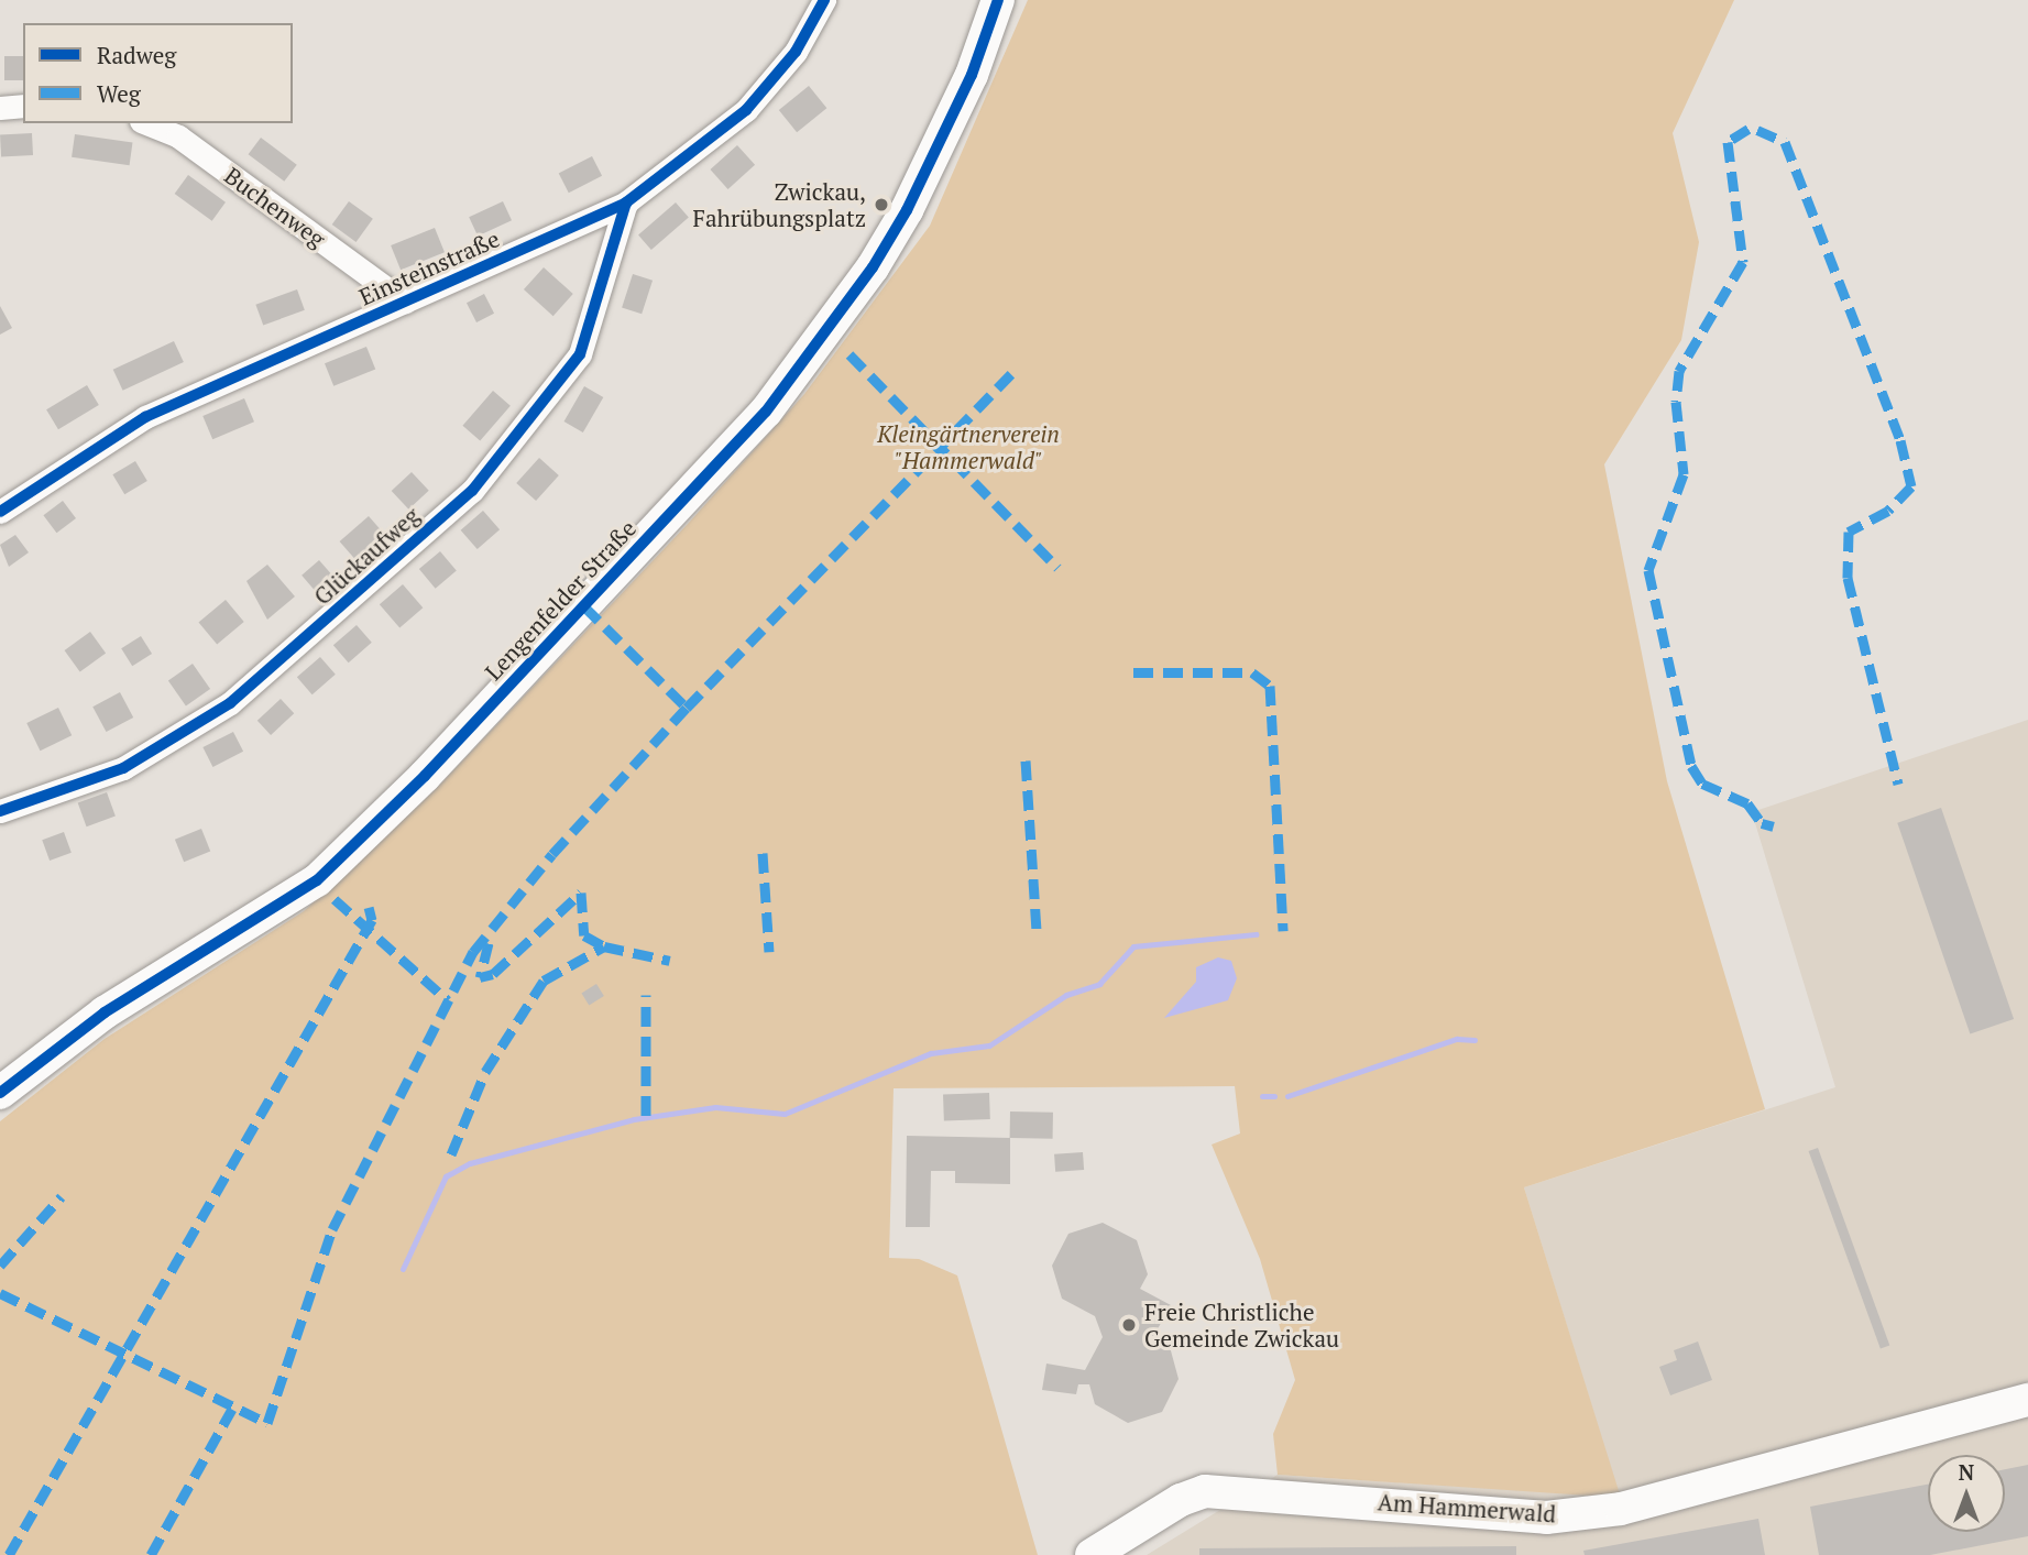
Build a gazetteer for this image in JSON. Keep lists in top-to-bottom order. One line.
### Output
{"streets":{"main road":["Lengenfelder Straße","Am Hammerwald"],"street":["Buchenweg","Einsteinstraße","Glückaufweg"]},"crossings":[["Buchenweg","Einsteinstraße"],["Einsteinstraße","Glückaufweg"]],"parks":["Kleingärtnerverein \"Hammerwald\""],"places":["Zwickau, Fahrübungsplatz","Freie Christliche Gemeinde Zwickau"],"legend":["Radweg","Weg"],"north":"top"}
